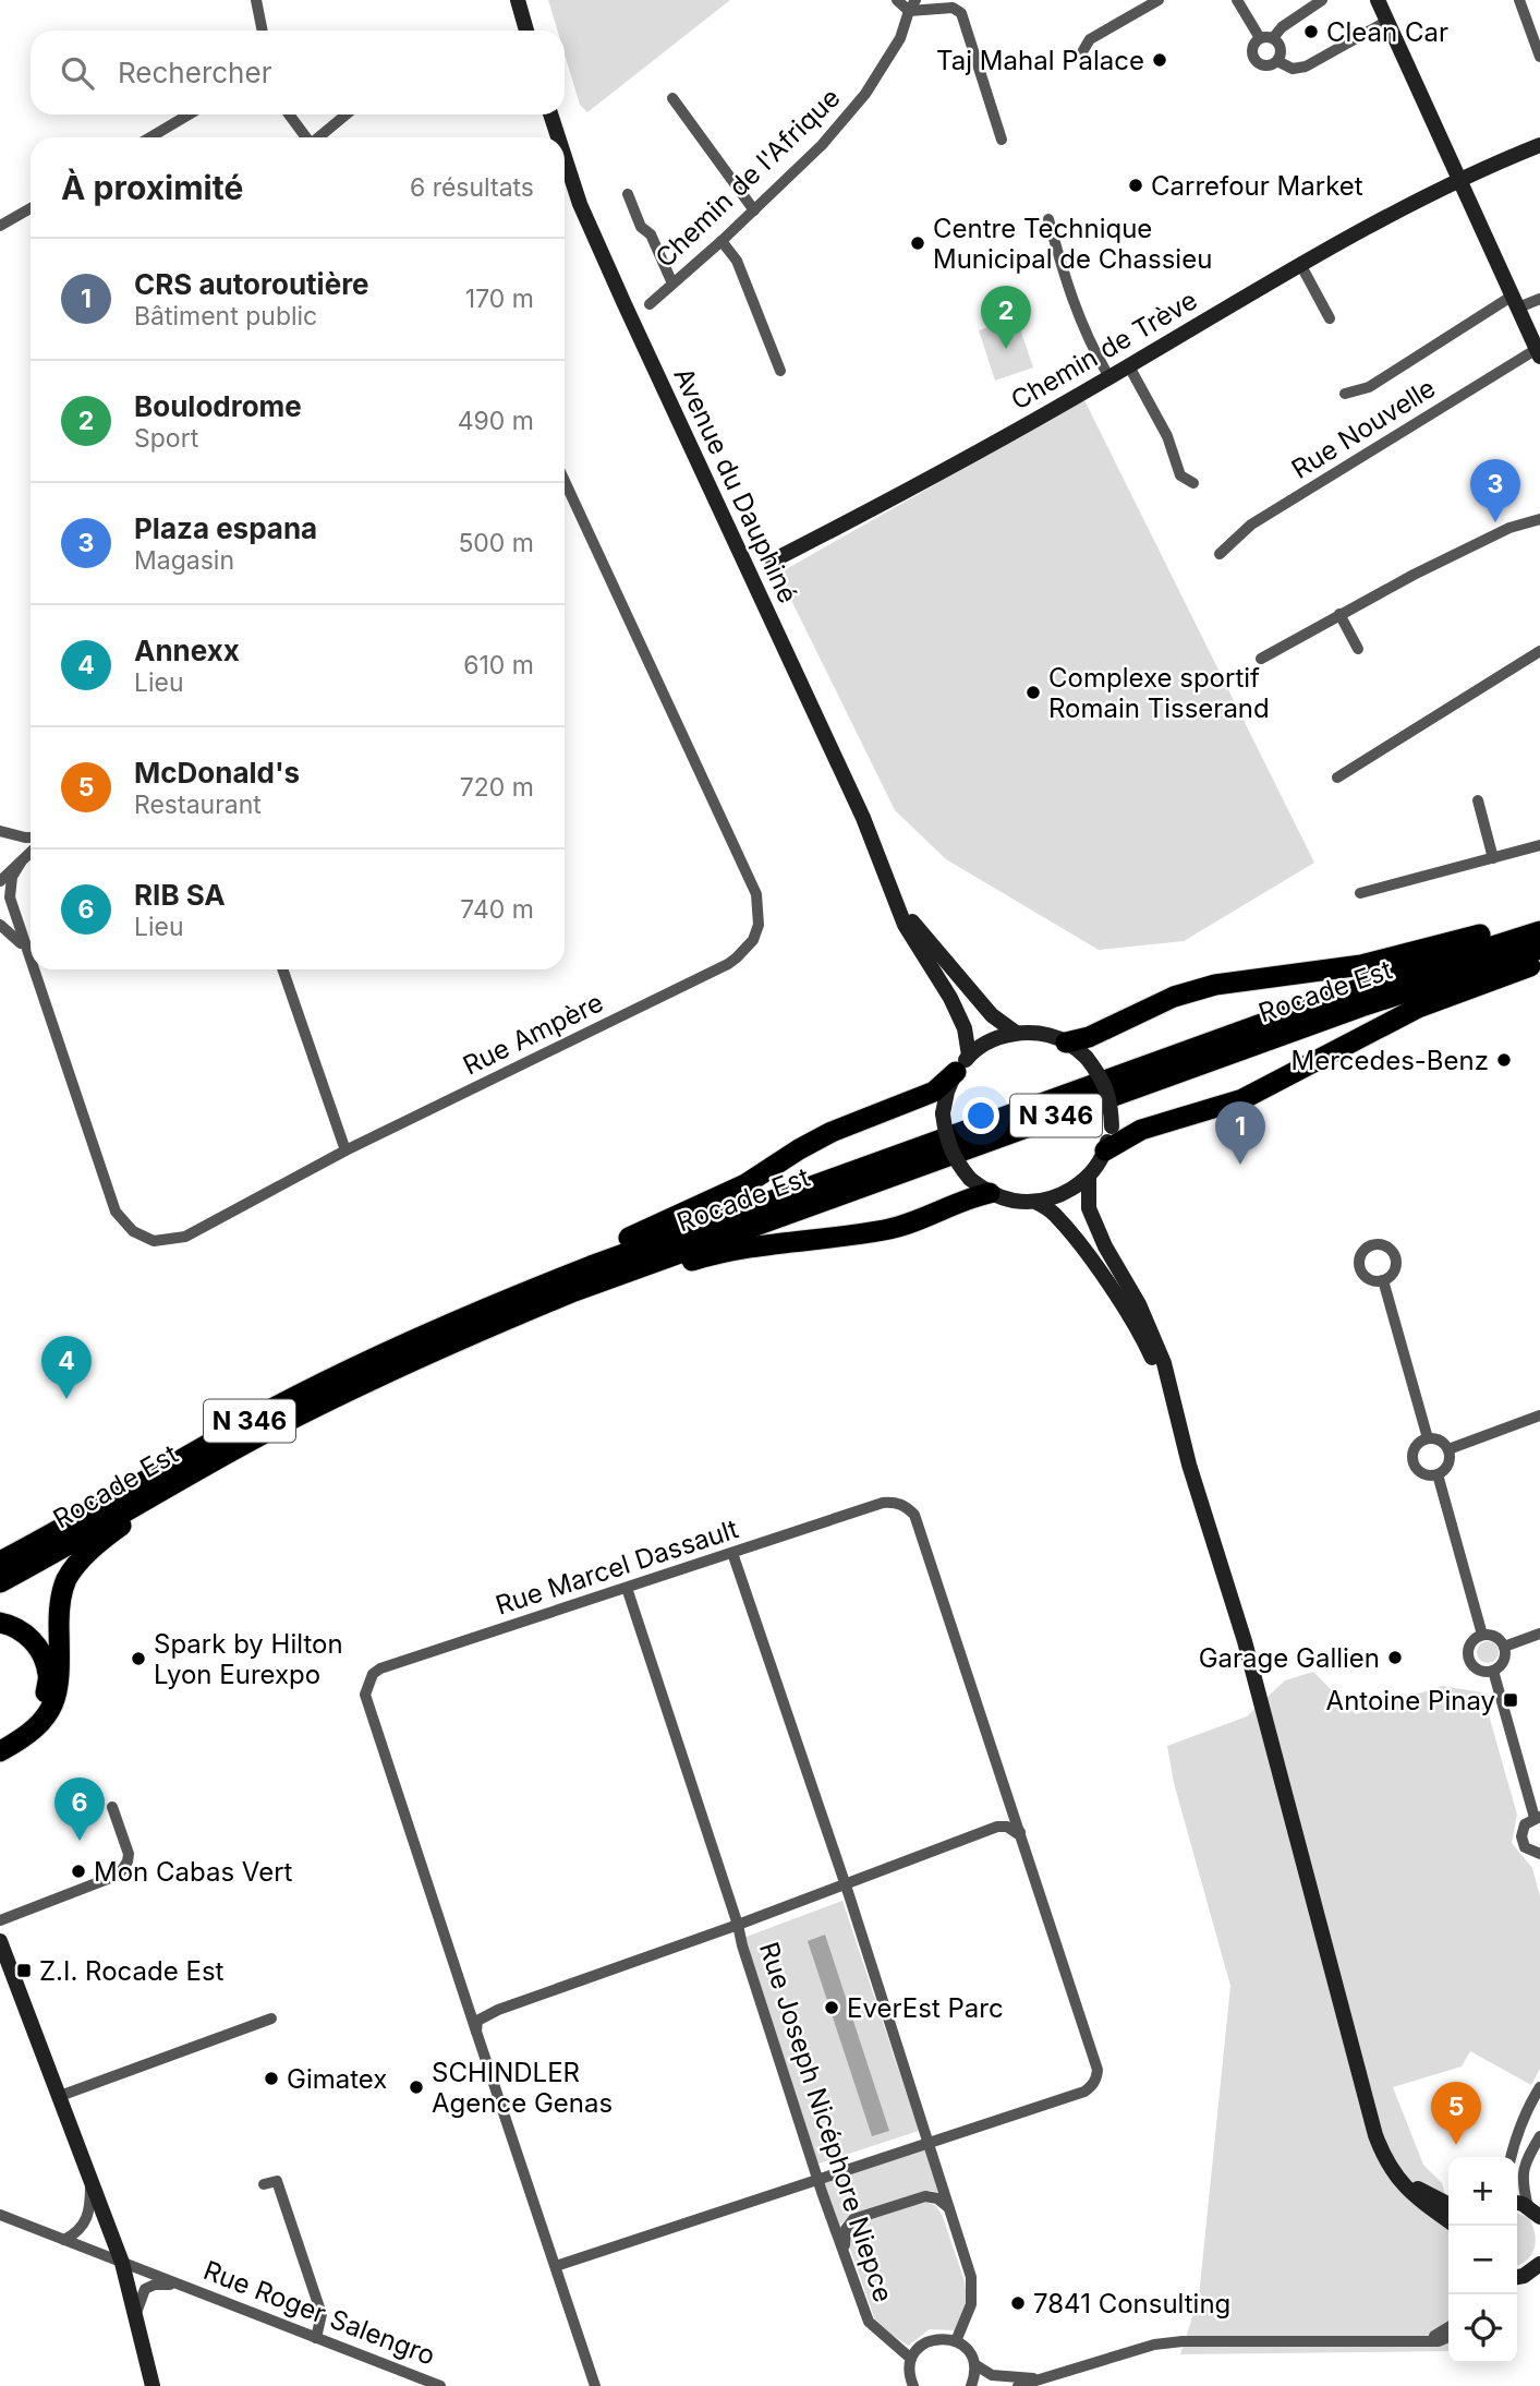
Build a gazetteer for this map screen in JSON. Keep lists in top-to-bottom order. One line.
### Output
{"streets":{"highway":["Rocade Est","N 346"],"main road":["Chemin de Trève","Avenue du Dauphiné"],"street":["Chemin de l'Afrique","Rue Nouvelle","Rue Ampère","Rue Marcel Dassault","Rue Joseph Nicéphore Niepce","Rue Roger Salengro"]},"crossings":[["Rue Marcel Dassault","Rue Joseph Nicéphore Niepce"]],"places":{"other":["Clean Car","Taj Mahal Palace","Carrefour Market","Centre Technique Municipal de Chassieu","Complexe sportif Romain Tisserand","Mercedes-Benz","Garage Gallien","Spark by Hilton Lyon Eurexpo","Mon Cabas Vert","EverEst Parc","Gimatex","SCHINDLER Agence Genas","7841 Consulting"],"transit":["Antoine Pinay","Z.I. Rocade Est"]},"page":{"search":"Rechercher","heading":["À proximité","6 résultats"],"list":[{"mark":"1","name":"CRS autoroutière","note":"Bâtiment public","value":"170 m"},{"mark":"2","name":"Boulodrome","note":"Sport","value":"490 m"},{"mark":"3","name":"Plaza espana","note":"Magasin","value":"500 m"},{"mark":"4","name":"Annexx","note":"Lieu","value":"610 m"},{"mark":"5","name":"McDonald's","note":"Restaurant","value":"720 m"},{"mark":"6","name":"RIB SA","note":"Lieu","value":"740 m"}],"pins":["2","3","1","4","6","5"],"map_buttons":["+","−"]}}
